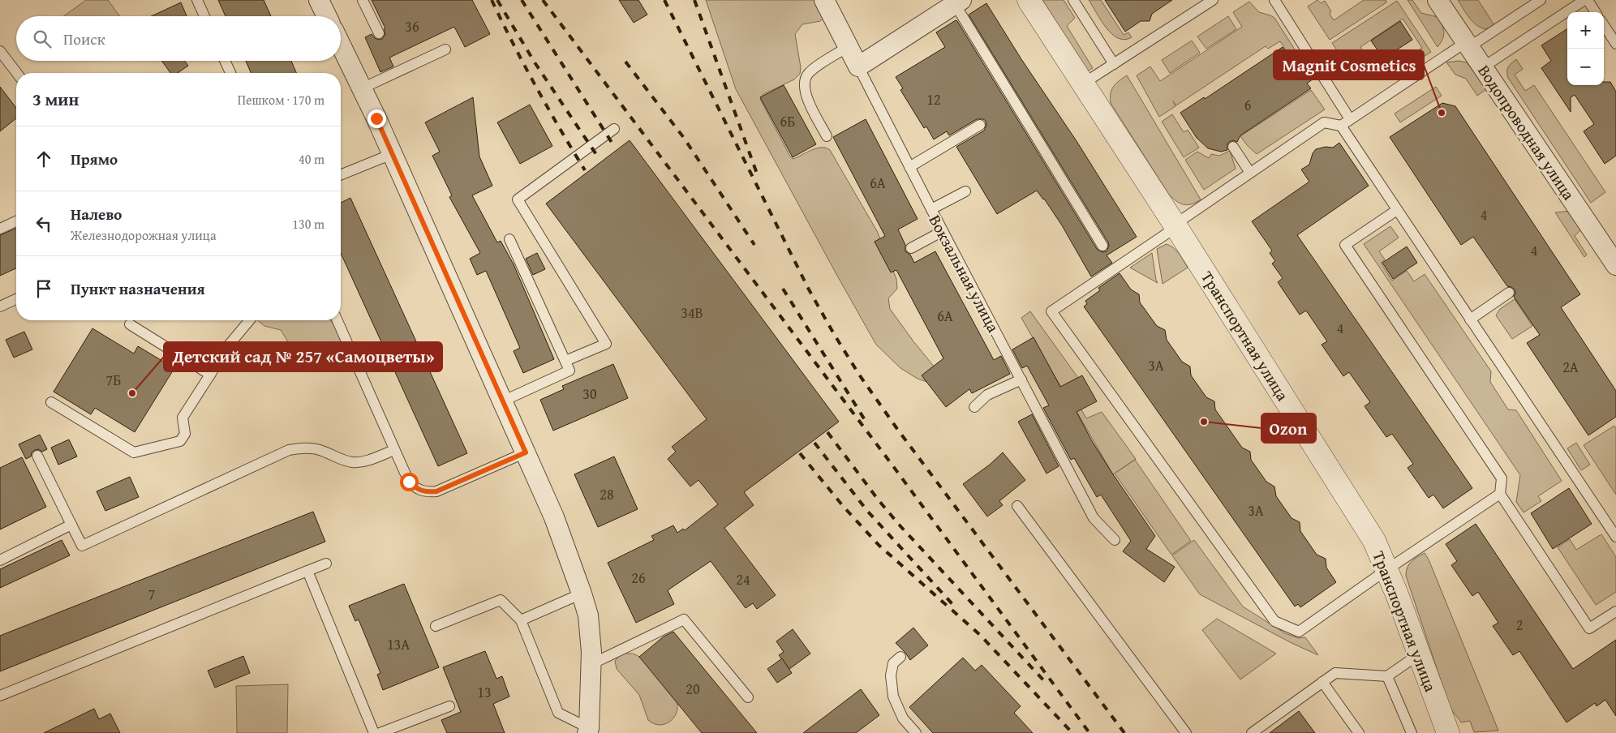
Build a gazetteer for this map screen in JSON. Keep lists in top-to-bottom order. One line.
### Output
{"streets":{"street":["Водопроводная улица","Вокзальная улица","Транспортная улица"]},"places":["Magnit Cosmetics","Детский сад № 257 «Самоцветы»","Ozon"],"house_numbers":["36","12","6","6Б","6А","4","4","34В","6А","4","3А","2А","7Б","30","28","3А","26","24","7","2","13А","20","13"],"page":{"map_buttons":["+","−"],"search":"Поиск","heading":["3 мин","Пешком · 170 m"],"list":[["Прямо","40 m"],["Налево","Железнодорожная улица","130 m"],"Пункт назначения"]}}
